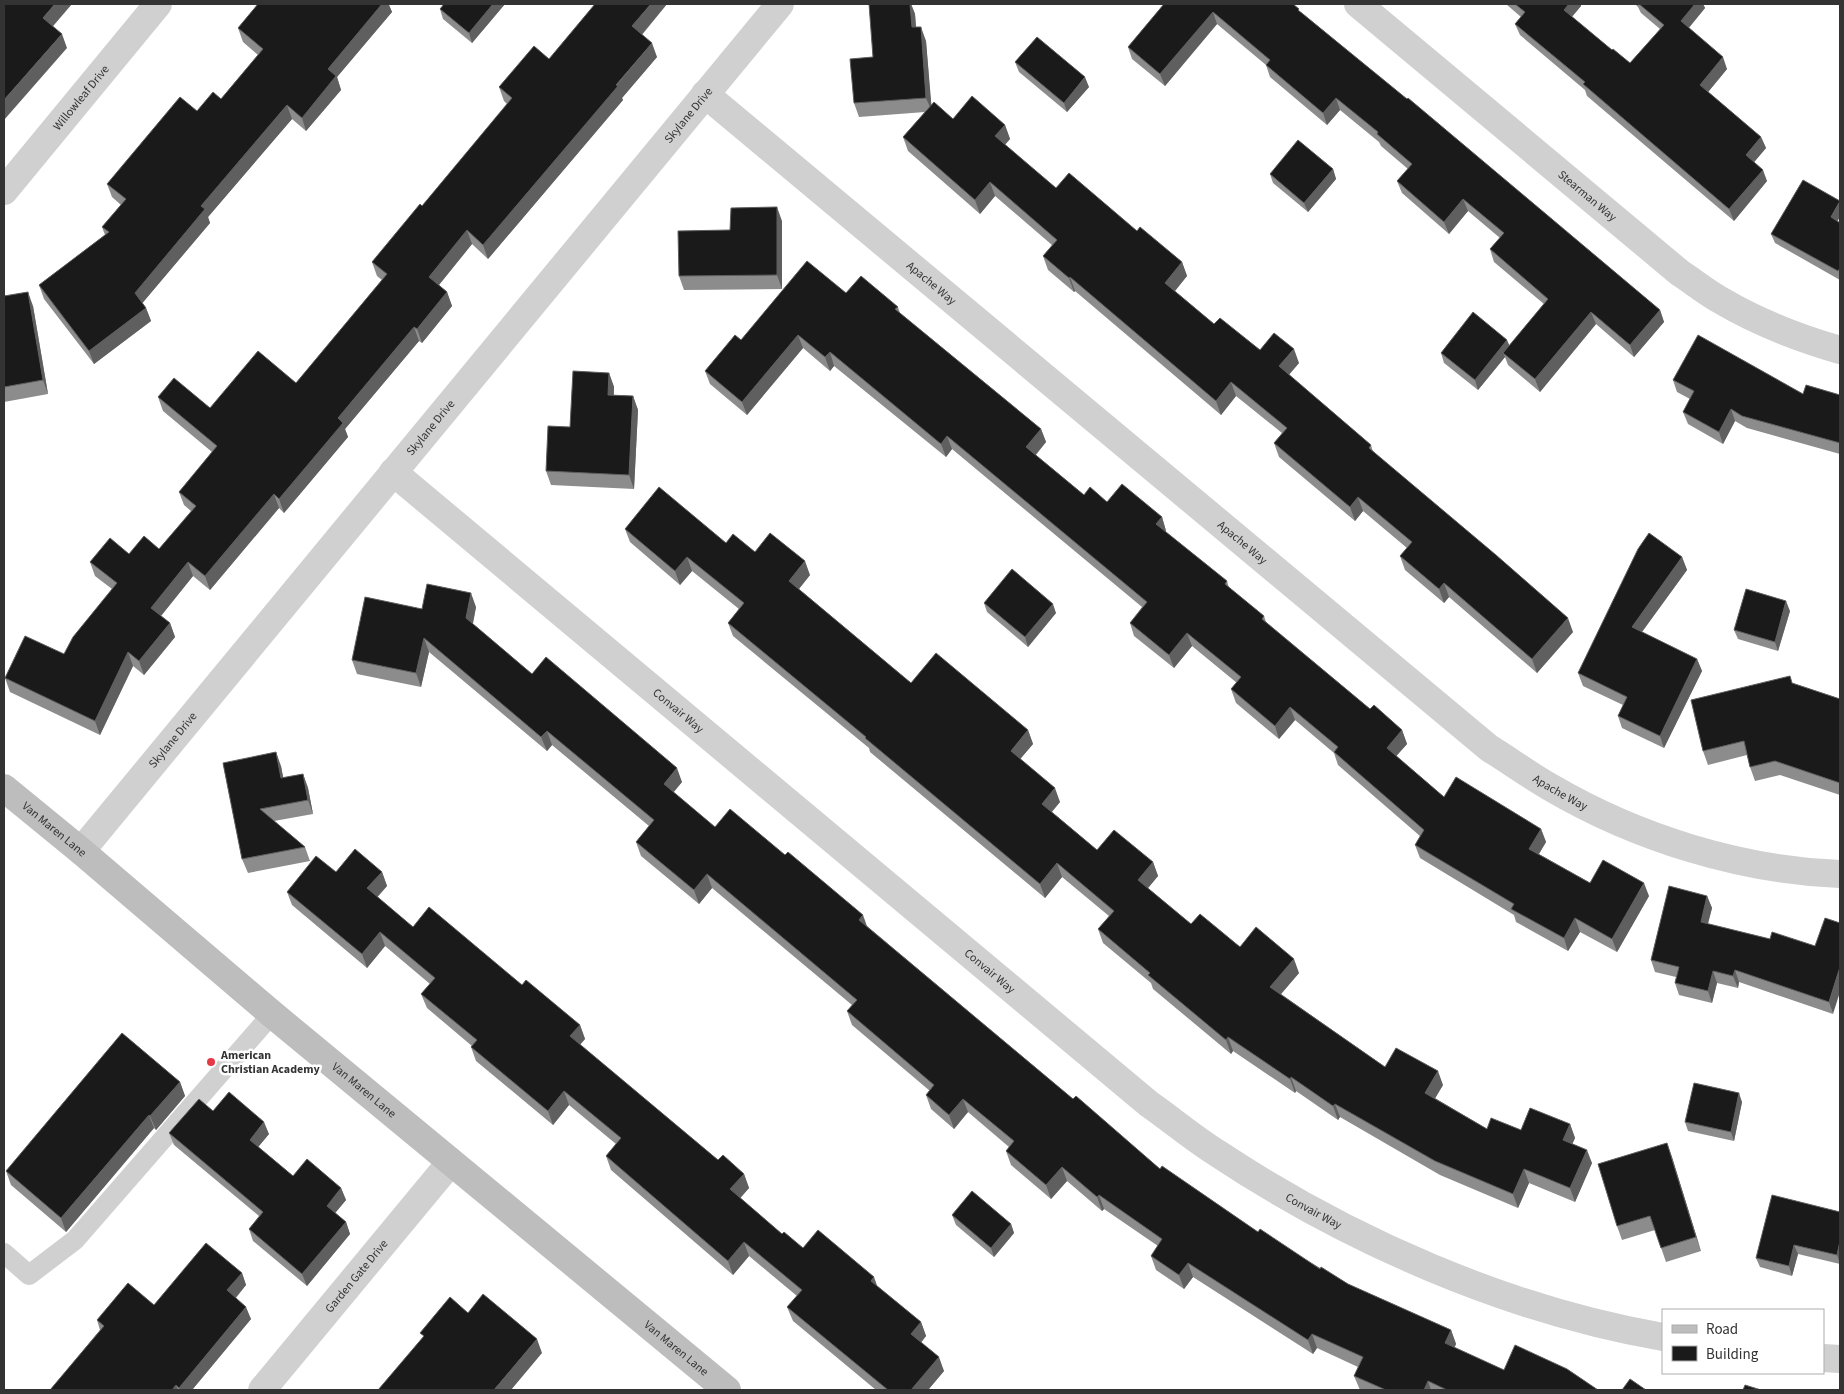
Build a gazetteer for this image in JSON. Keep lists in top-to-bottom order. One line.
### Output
{"streets":{"main road":["Van Maren Lane"],"street":["Willowleaf Drive","Skylane Drive","Stearman Way","Apache Way","Convair Way","Garden Gate Drive"]},"crossings":[["Skylane Drive","Apache Way"],["Skylane Drive","Convair Way"],["Skylane Drive","Van Maren Lane"],["Van Maren Lane","Garden Gate Drive"]],"places":["American Christian Academy"],"legend":["Road","Building"]}
